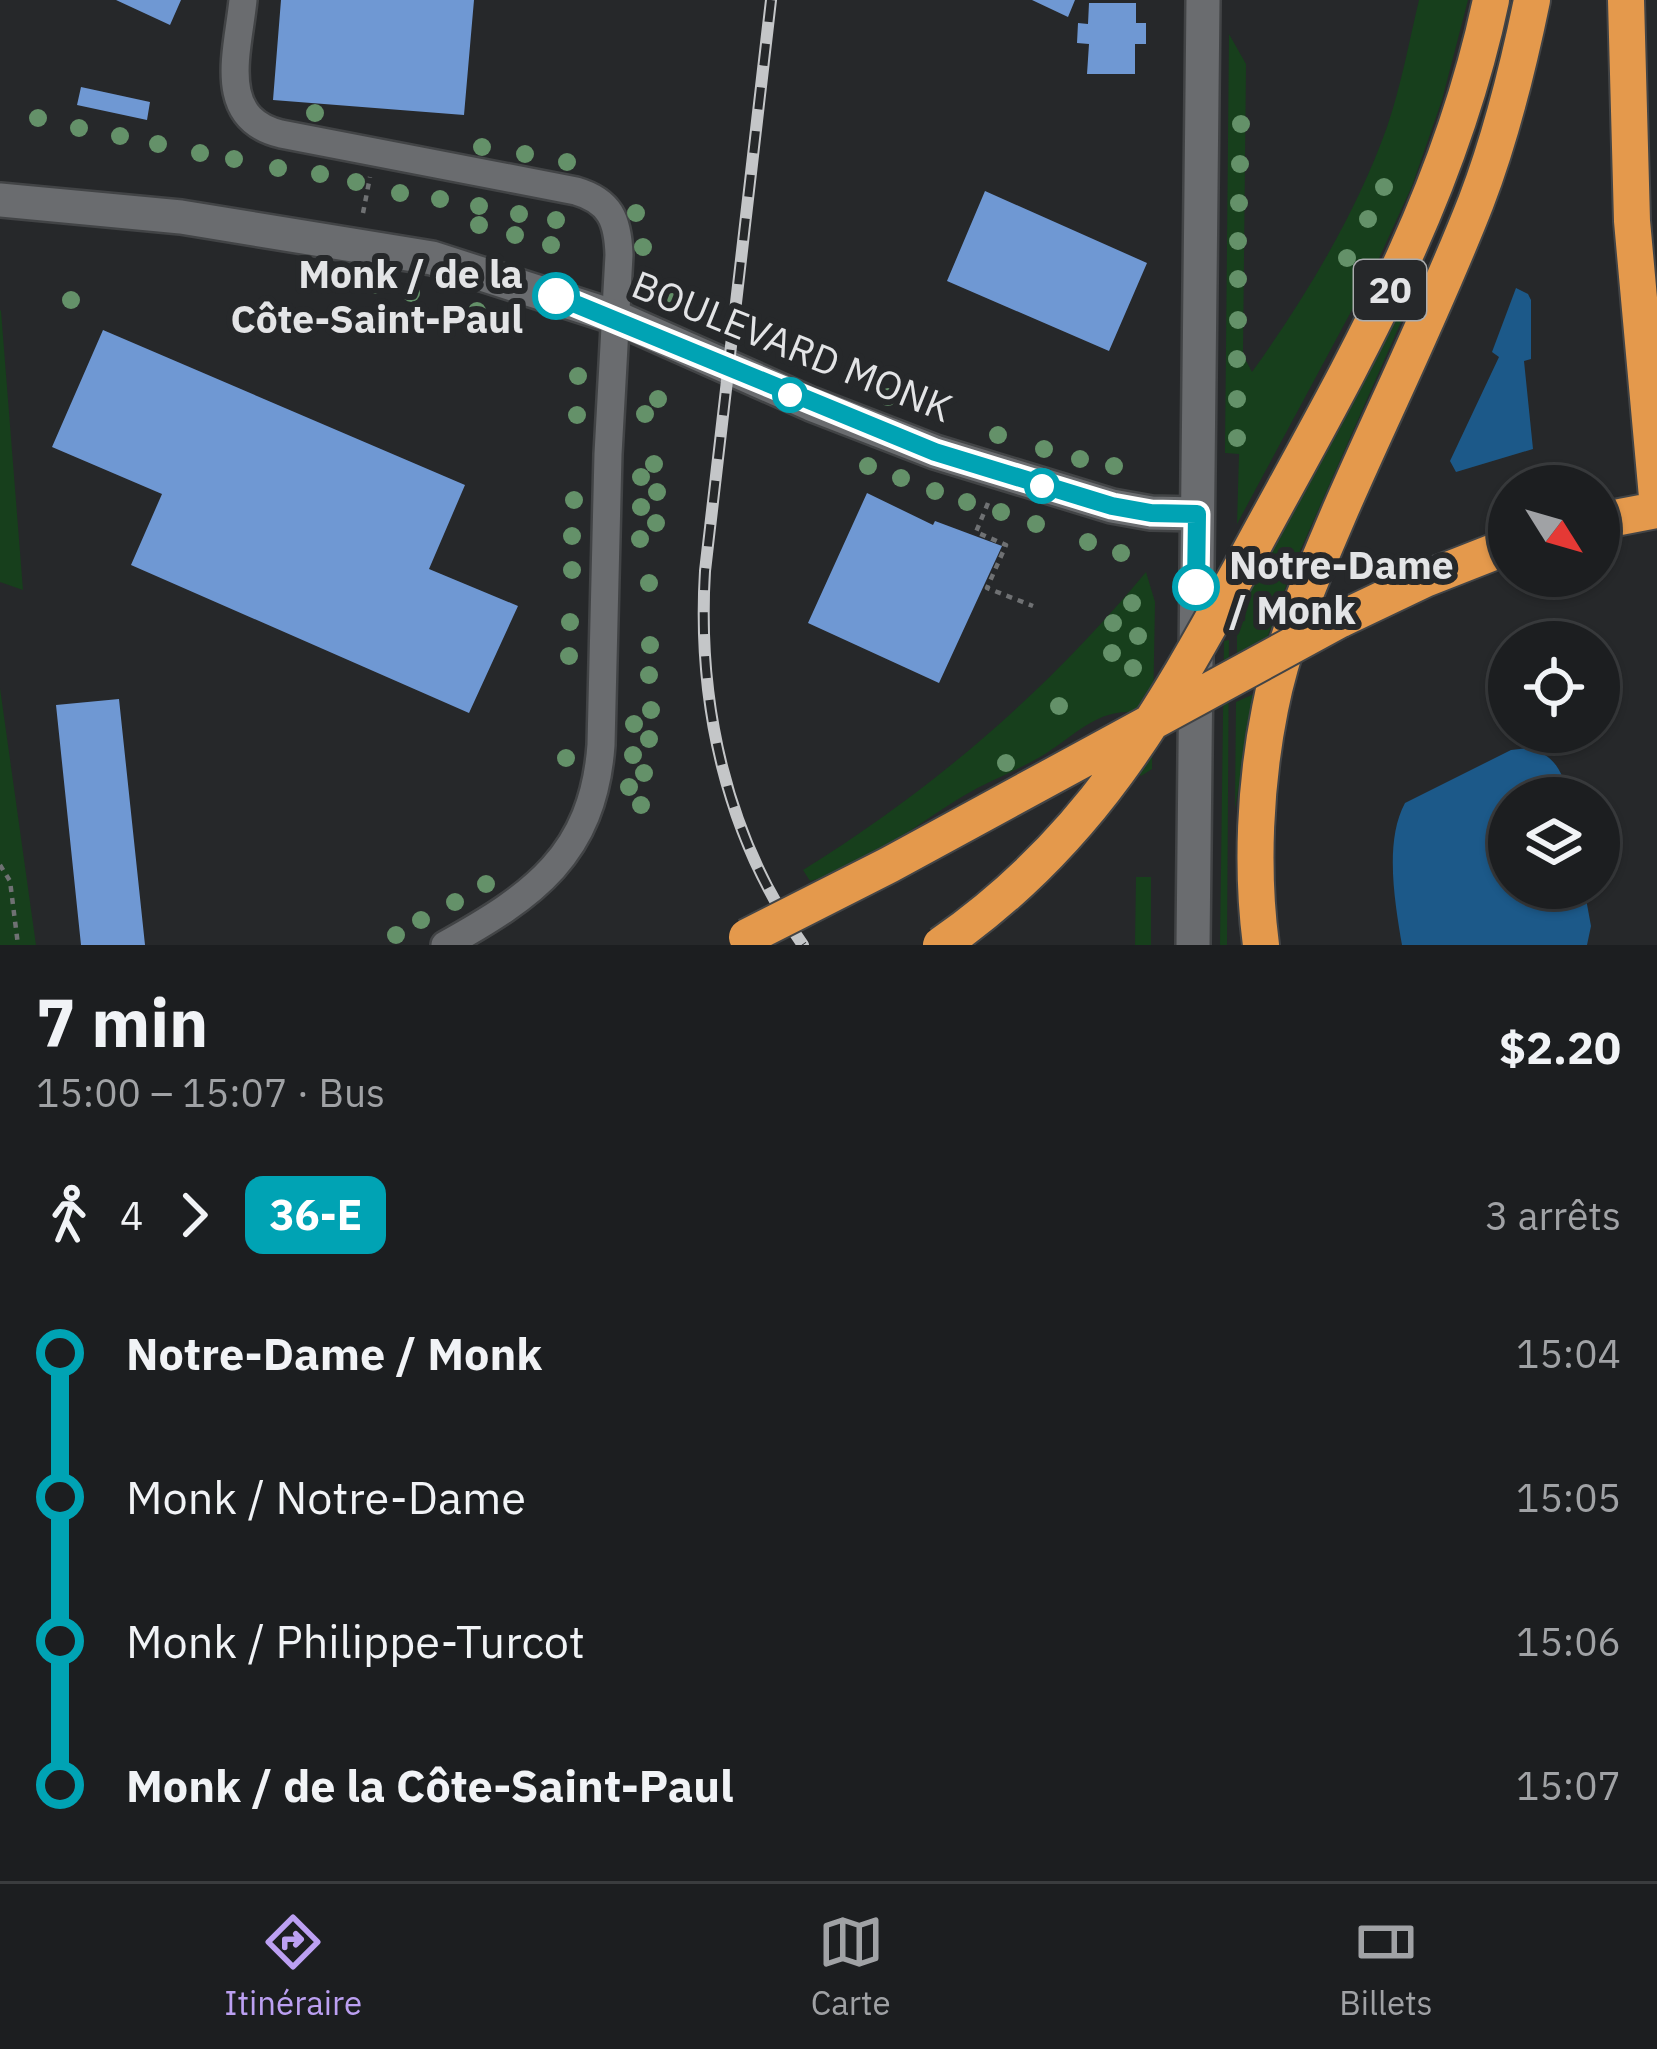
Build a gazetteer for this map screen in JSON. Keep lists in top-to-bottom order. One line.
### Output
{"streets":{"highway":["20"],"street":["BOULEVARD MONK"]},"places":["Monk / de la Côte-Saint-Paul","Notre-Dame / Monk"],"lines":["bus line 36-E"],"north":"bottom right","page":{"heading":["7 min","15:00 – 15:07 · Bus","$2.20"],"legs":["4","36-E","3 arrêts"],"list":[{"name":"Notre-Dame / Monk","value":"15:04"},{"name":"Monk / Notre-Dame","value":"15:05"},{"name":"Monk / Philippe-Turcot","value":"15:06"},{"name":"Monk / de la Côte-Saint-Paul","value":"15:07"}],"tabs":["Itinéraire","Carte","Billets"]}}
